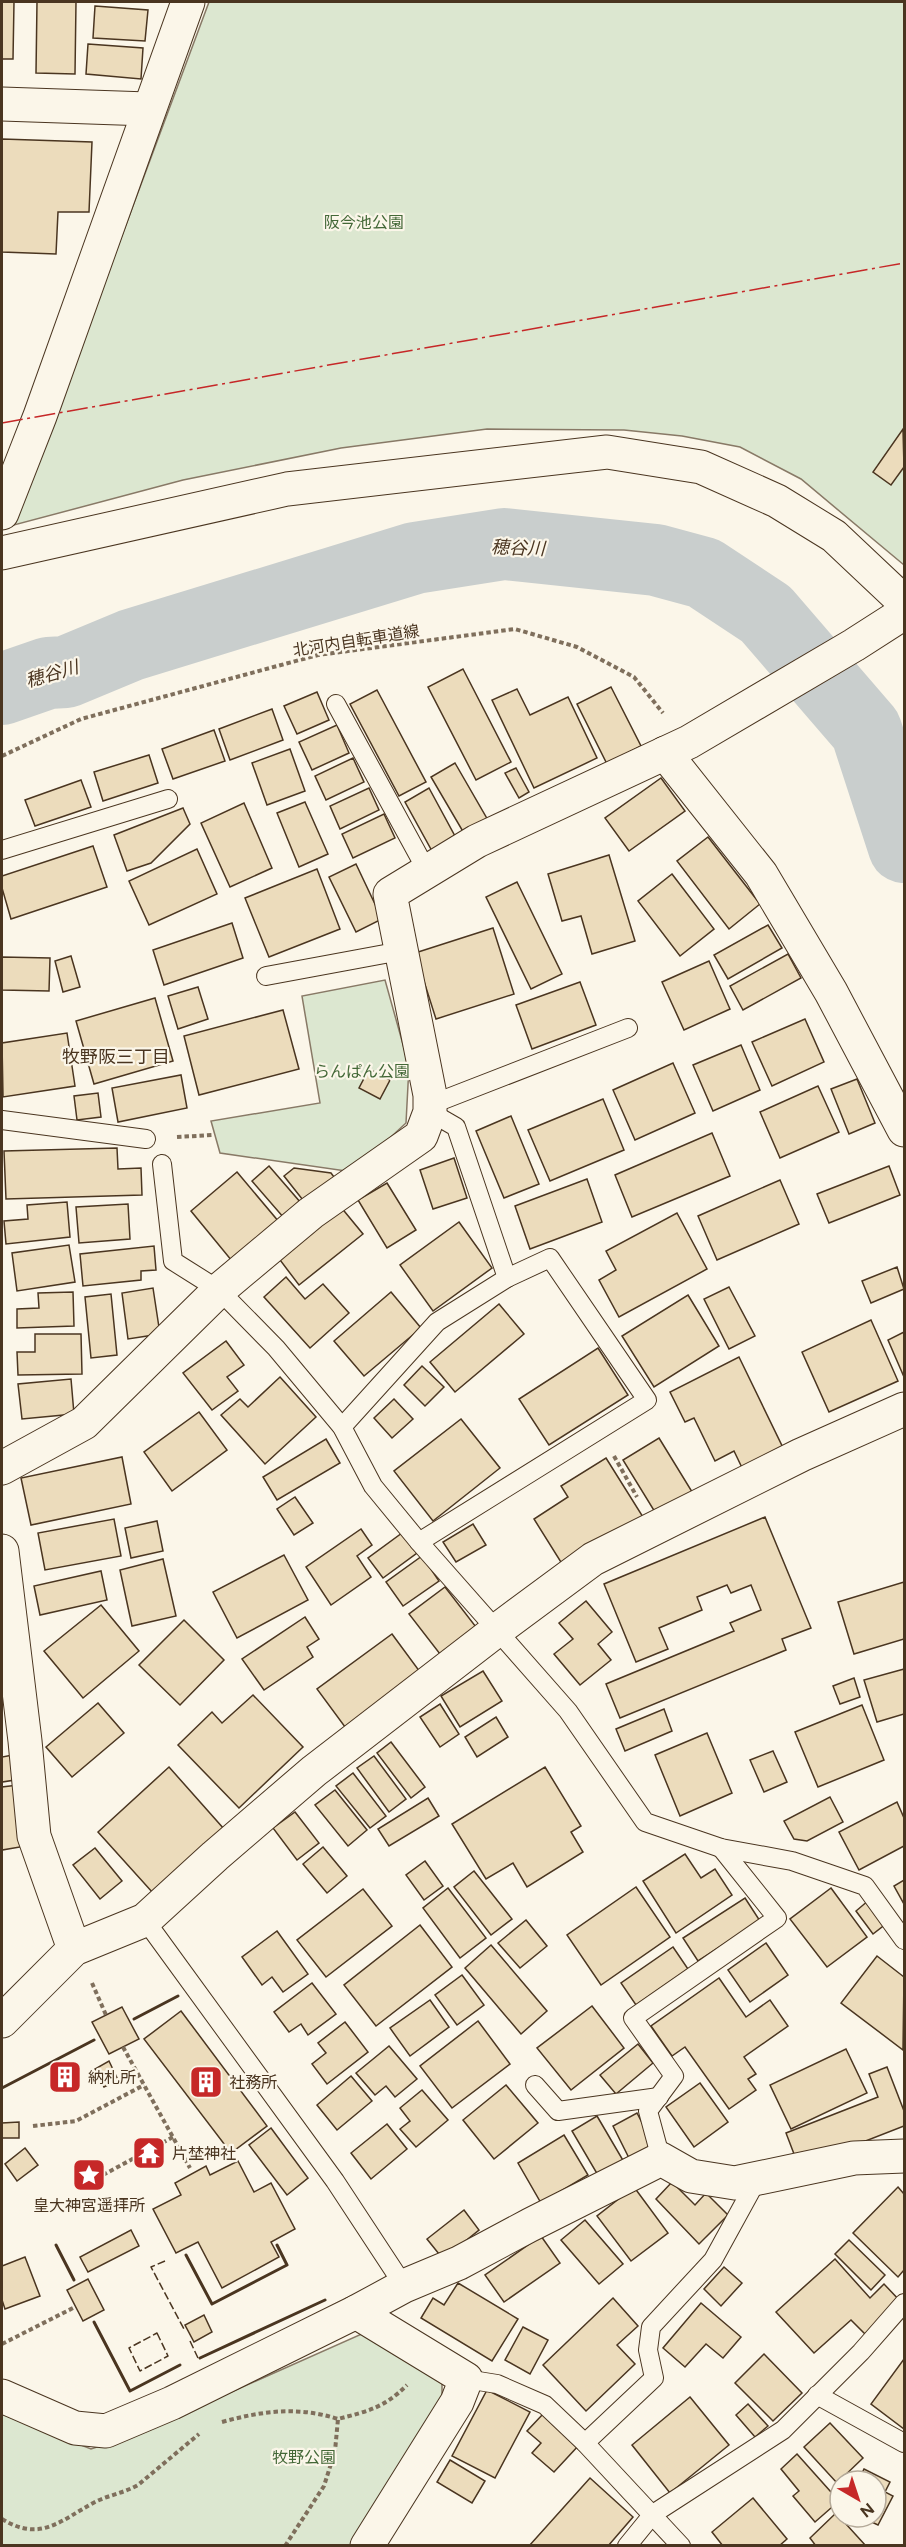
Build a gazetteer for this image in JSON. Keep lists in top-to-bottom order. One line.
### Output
{"streets":{"path":["北河内自転車道線"]},"districts":["牧野阪三丁目"],"water":["穂谷川"],"parks":["阪今池公園","らんぱん公園","牧野公園"],"places":{"building":["納札所","社務所"],"temple":["片埜神社"],"place":["皇大神宮遥拝所"]},"north":"bottom right"}
